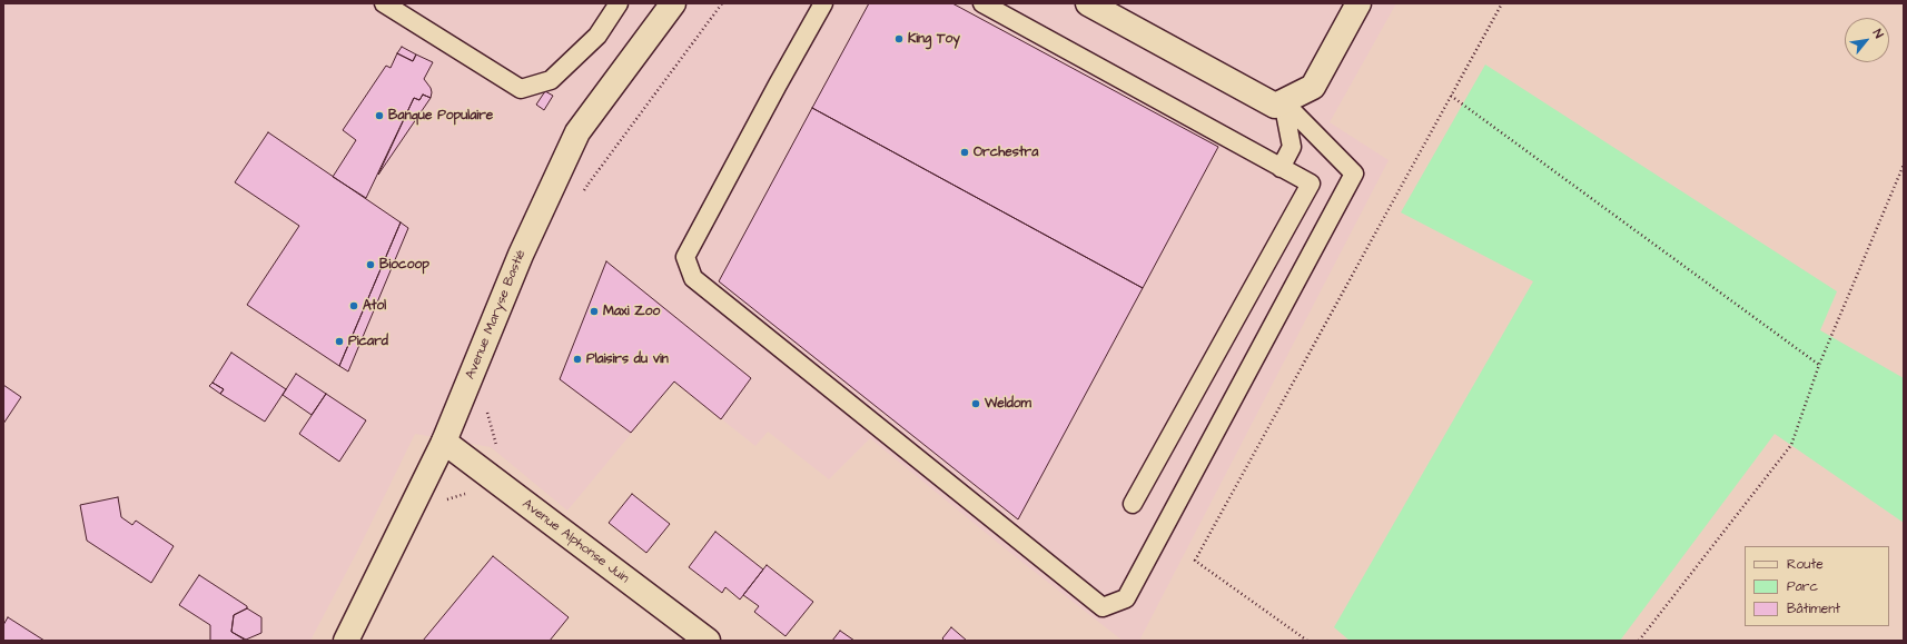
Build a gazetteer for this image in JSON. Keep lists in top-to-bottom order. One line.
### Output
{"streets":{"street":["Avenue Maryse Bastié","Avenue Alphonse Juin"]},"crossings":[["Avenue Maryse Bastié","Avenue Alphonse Juin"]],"places":["King Toy","Banque Populaire","Orchestra","Biocoop","Atol","Maxi Zoo","Picard","Plaisirs du vin","Weldom"],"legend":["Route","Parc","Bâtiment"],"north":"top right"}
